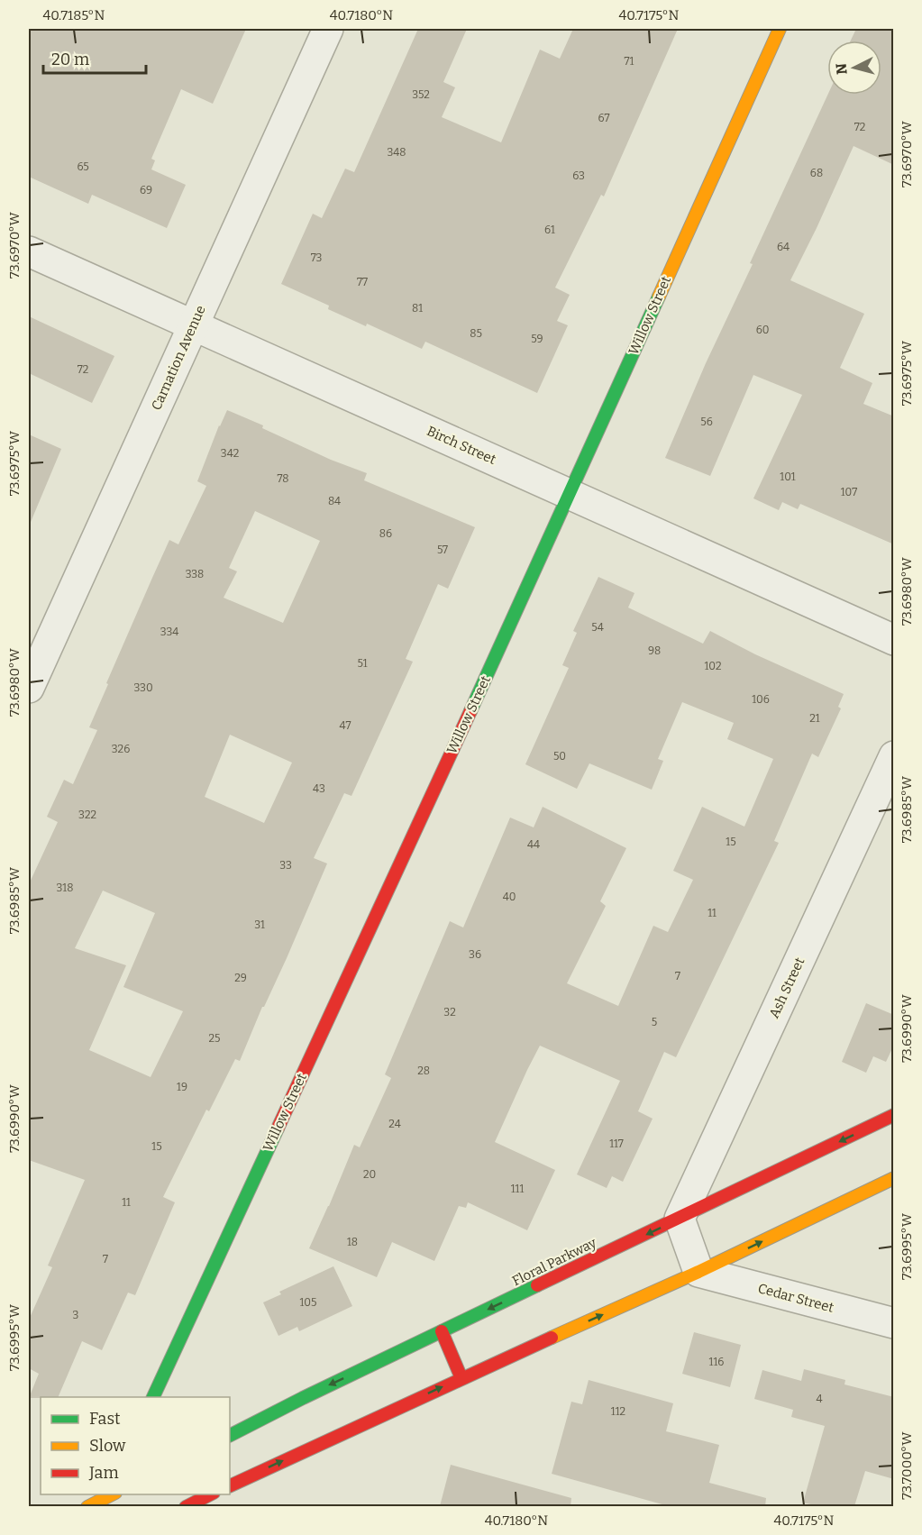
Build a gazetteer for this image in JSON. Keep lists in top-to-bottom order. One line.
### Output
{"streets":{"street":["Willow Street","Carnation Avenue","Birch Street","Ash Street","Floral Parkway","Cedar Street"]},"crossings":[["Willow Street","Birch Street"],["Carnation Avenue","Birch Street"],["Ash Street","Floral Parkway"]],"house_numbers":["71","352","67","72","348","65","68","63","69","61","64","73","77","81","60","85","59","72","56","342","101","78","107","84","86","57","338","54","334","98","51","102","330","106","21","47","326","50","43","322","15","44","33","318","40","11","31","36","7","29","32","5","25","28","19","24","117","15","20","111","11","18","7","105","3","116","4","112"],"legend":["Fast","Slow","Jam"],"scale_bar":"20 m","north":"left","coordinates":["40.7185°N","40.7180°N","40.7175°N","73.6970°W","73.6975°W","73.6980°W","73.6985°W","73.6990°W","73.6995°W","73.7000°W"]}
